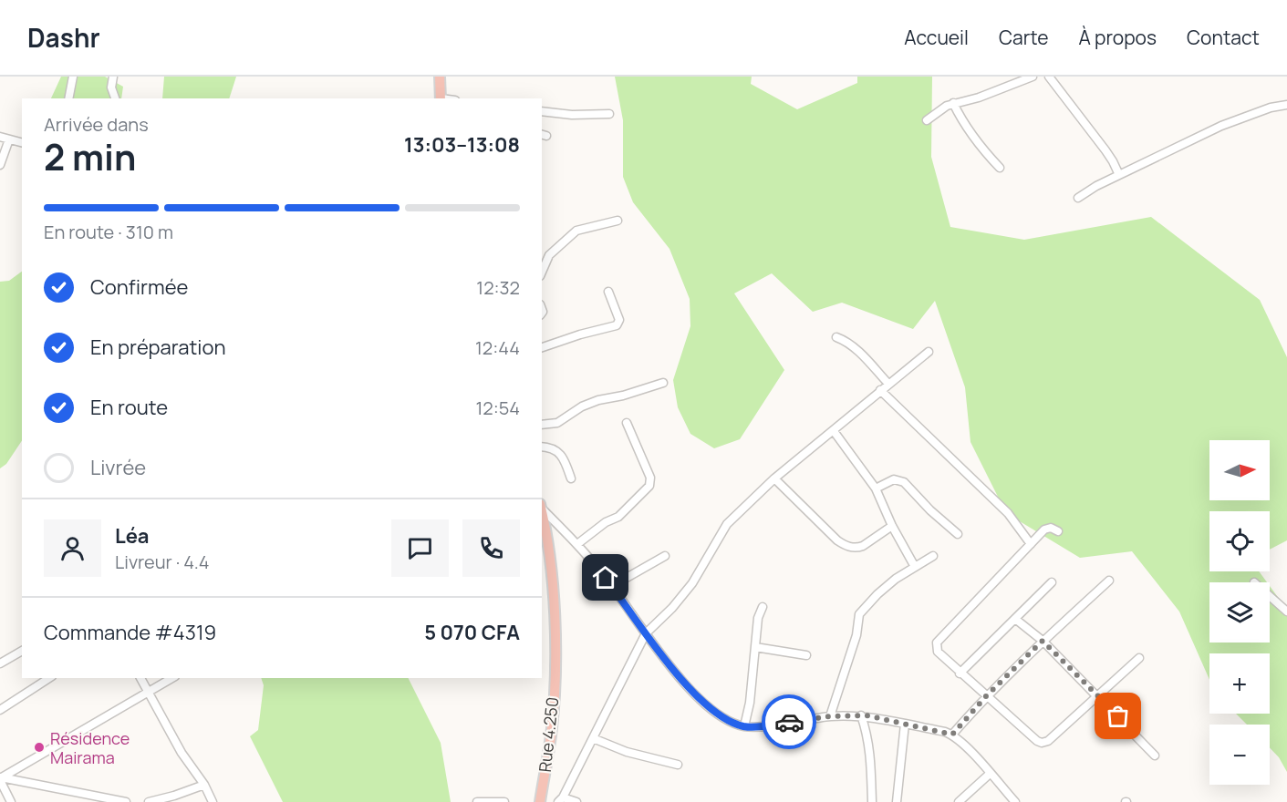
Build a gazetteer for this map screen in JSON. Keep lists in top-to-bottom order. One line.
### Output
{"streets":{"main road":["Rue 4.250"]},"places":["Résidence Mairama"],"north":"right","page":{"header":"Dashr","nav":["Accueil","Carte","À propos","Contact"],"heading":["2 min","Arrivée dans","13:03–13:08"],"panel":["Léa","Livreur · 4.4","Commande #4319","5 070 CFA"],"bar":"En route · 310 m","list":[["Confirmée","12:32"],["En préparation","12:44"],["En route","12:54"],"Livrée"],"map_buttons":["+","−"]}}
